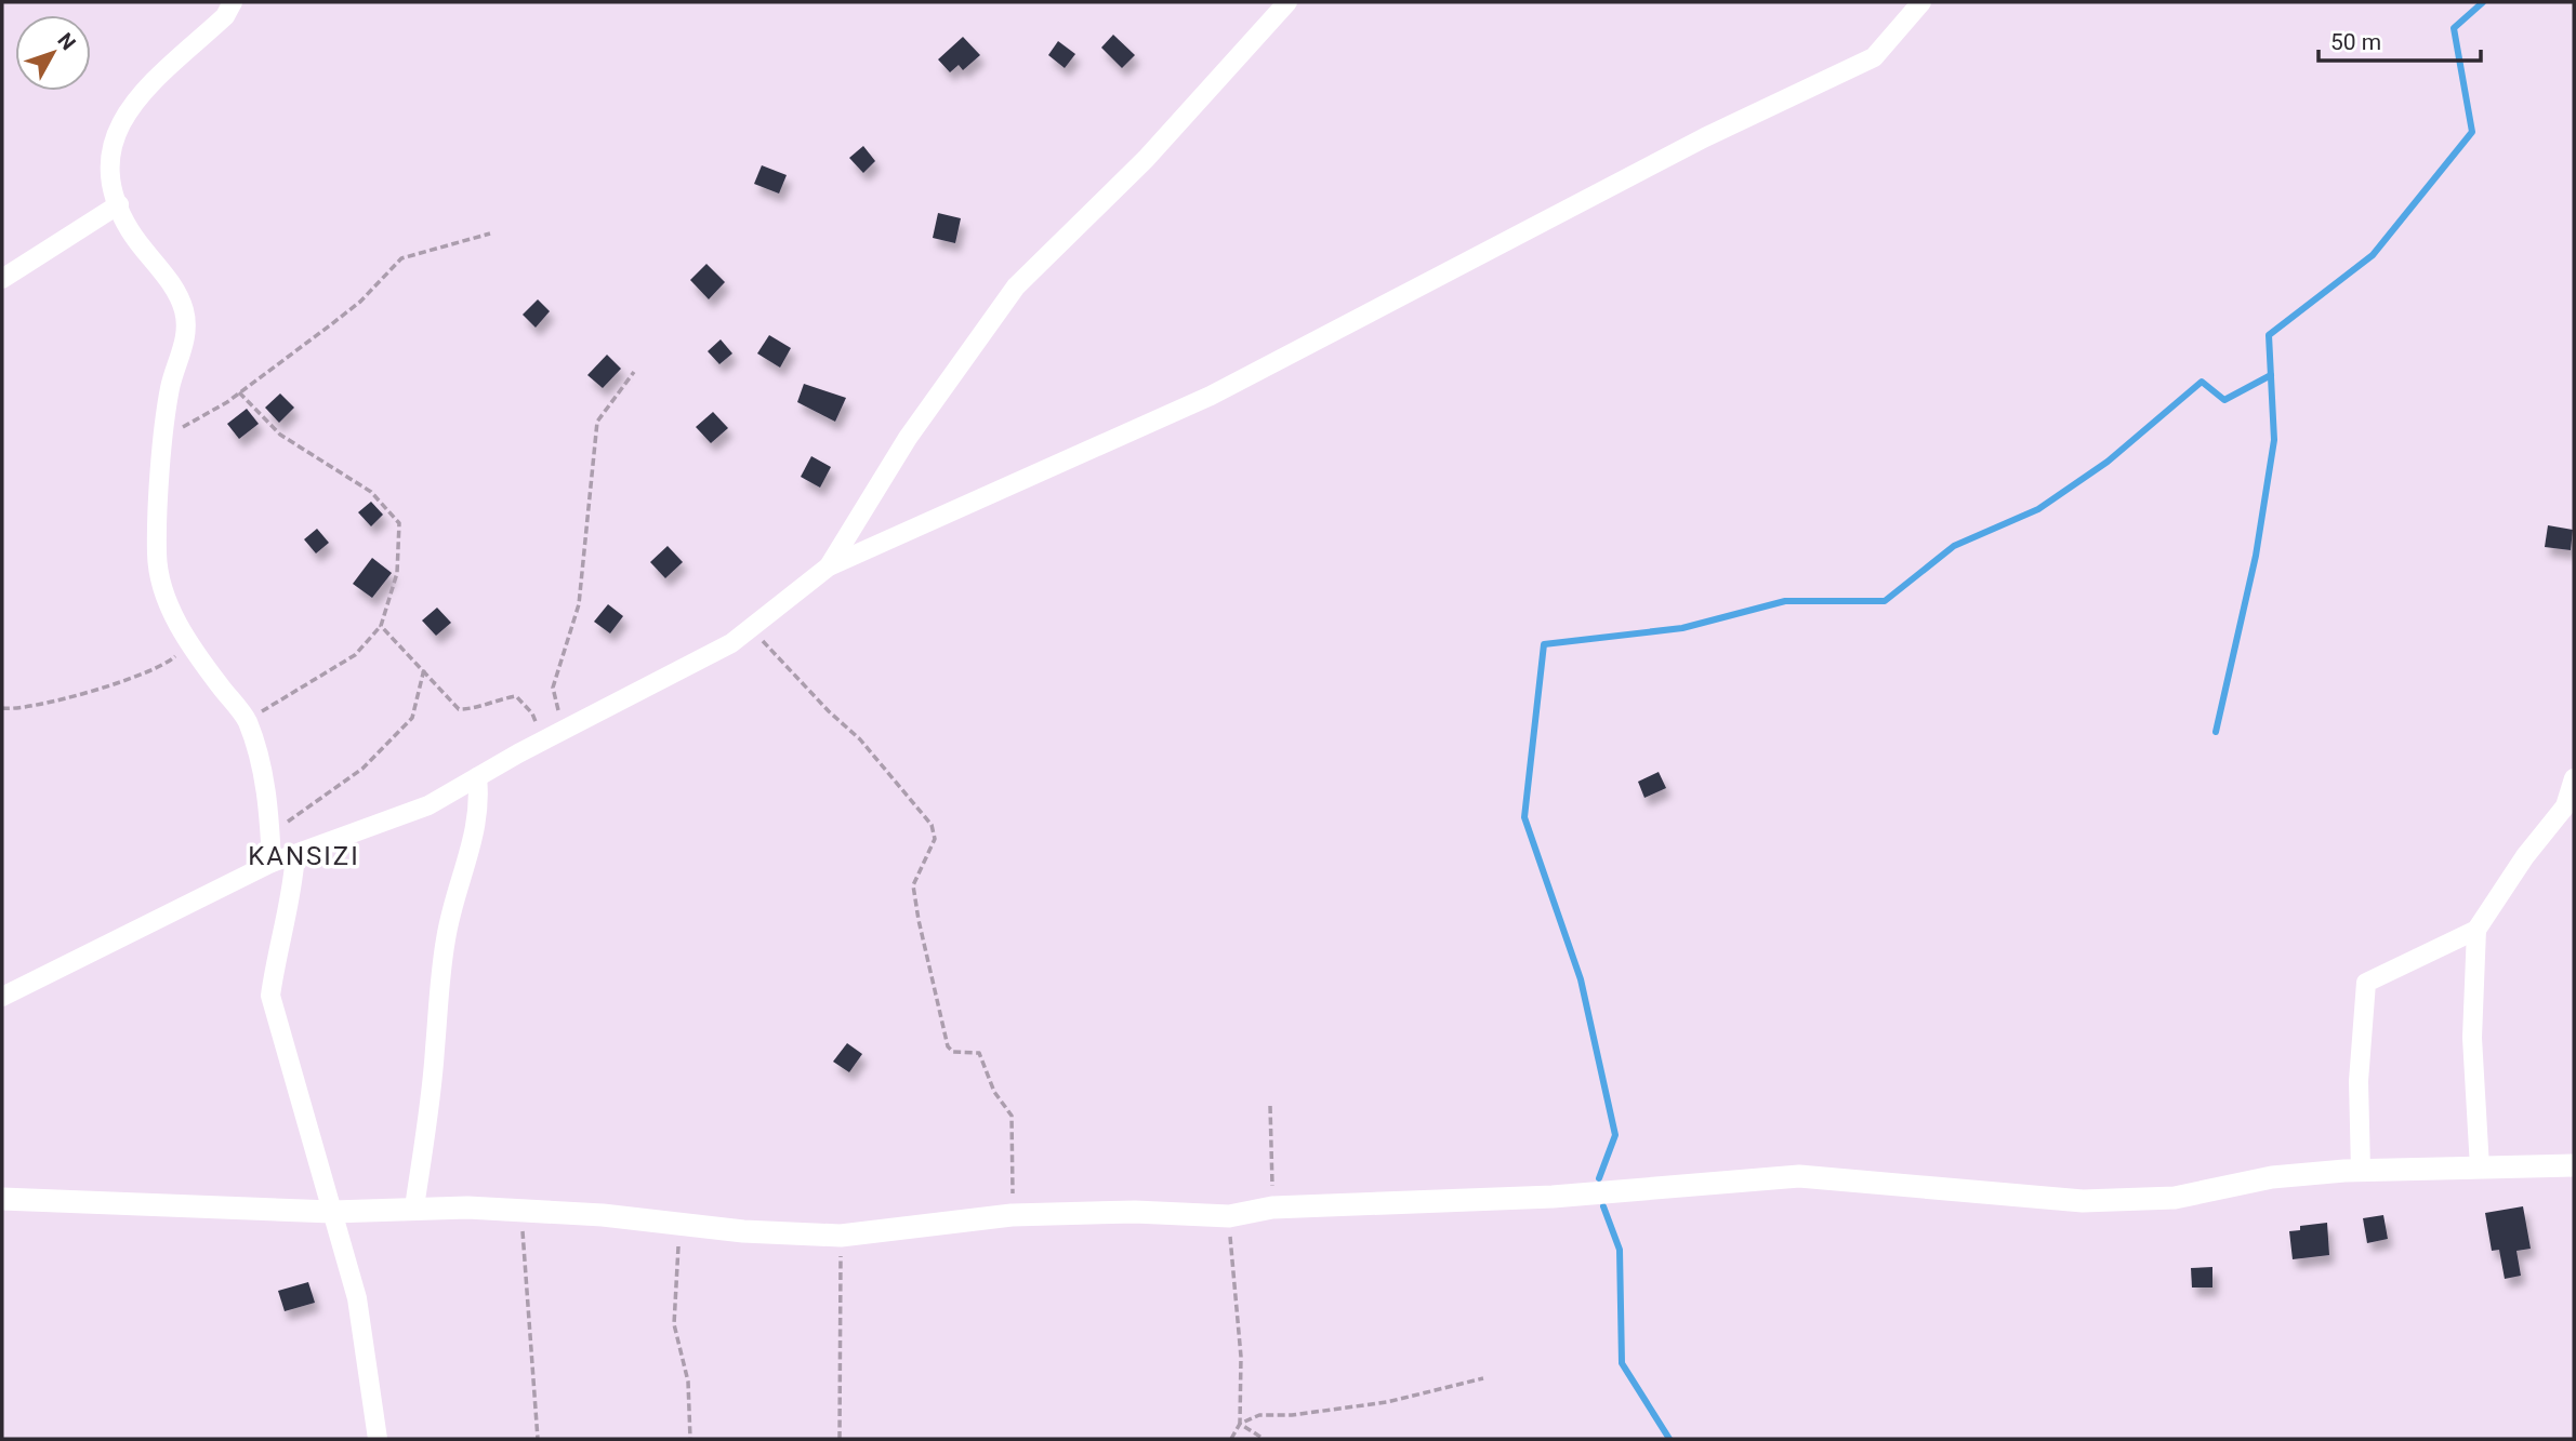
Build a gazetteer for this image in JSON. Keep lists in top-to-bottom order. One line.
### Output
{"districts":["KANSIZI"],"scale_bar":"50 m","north":"top right"}
